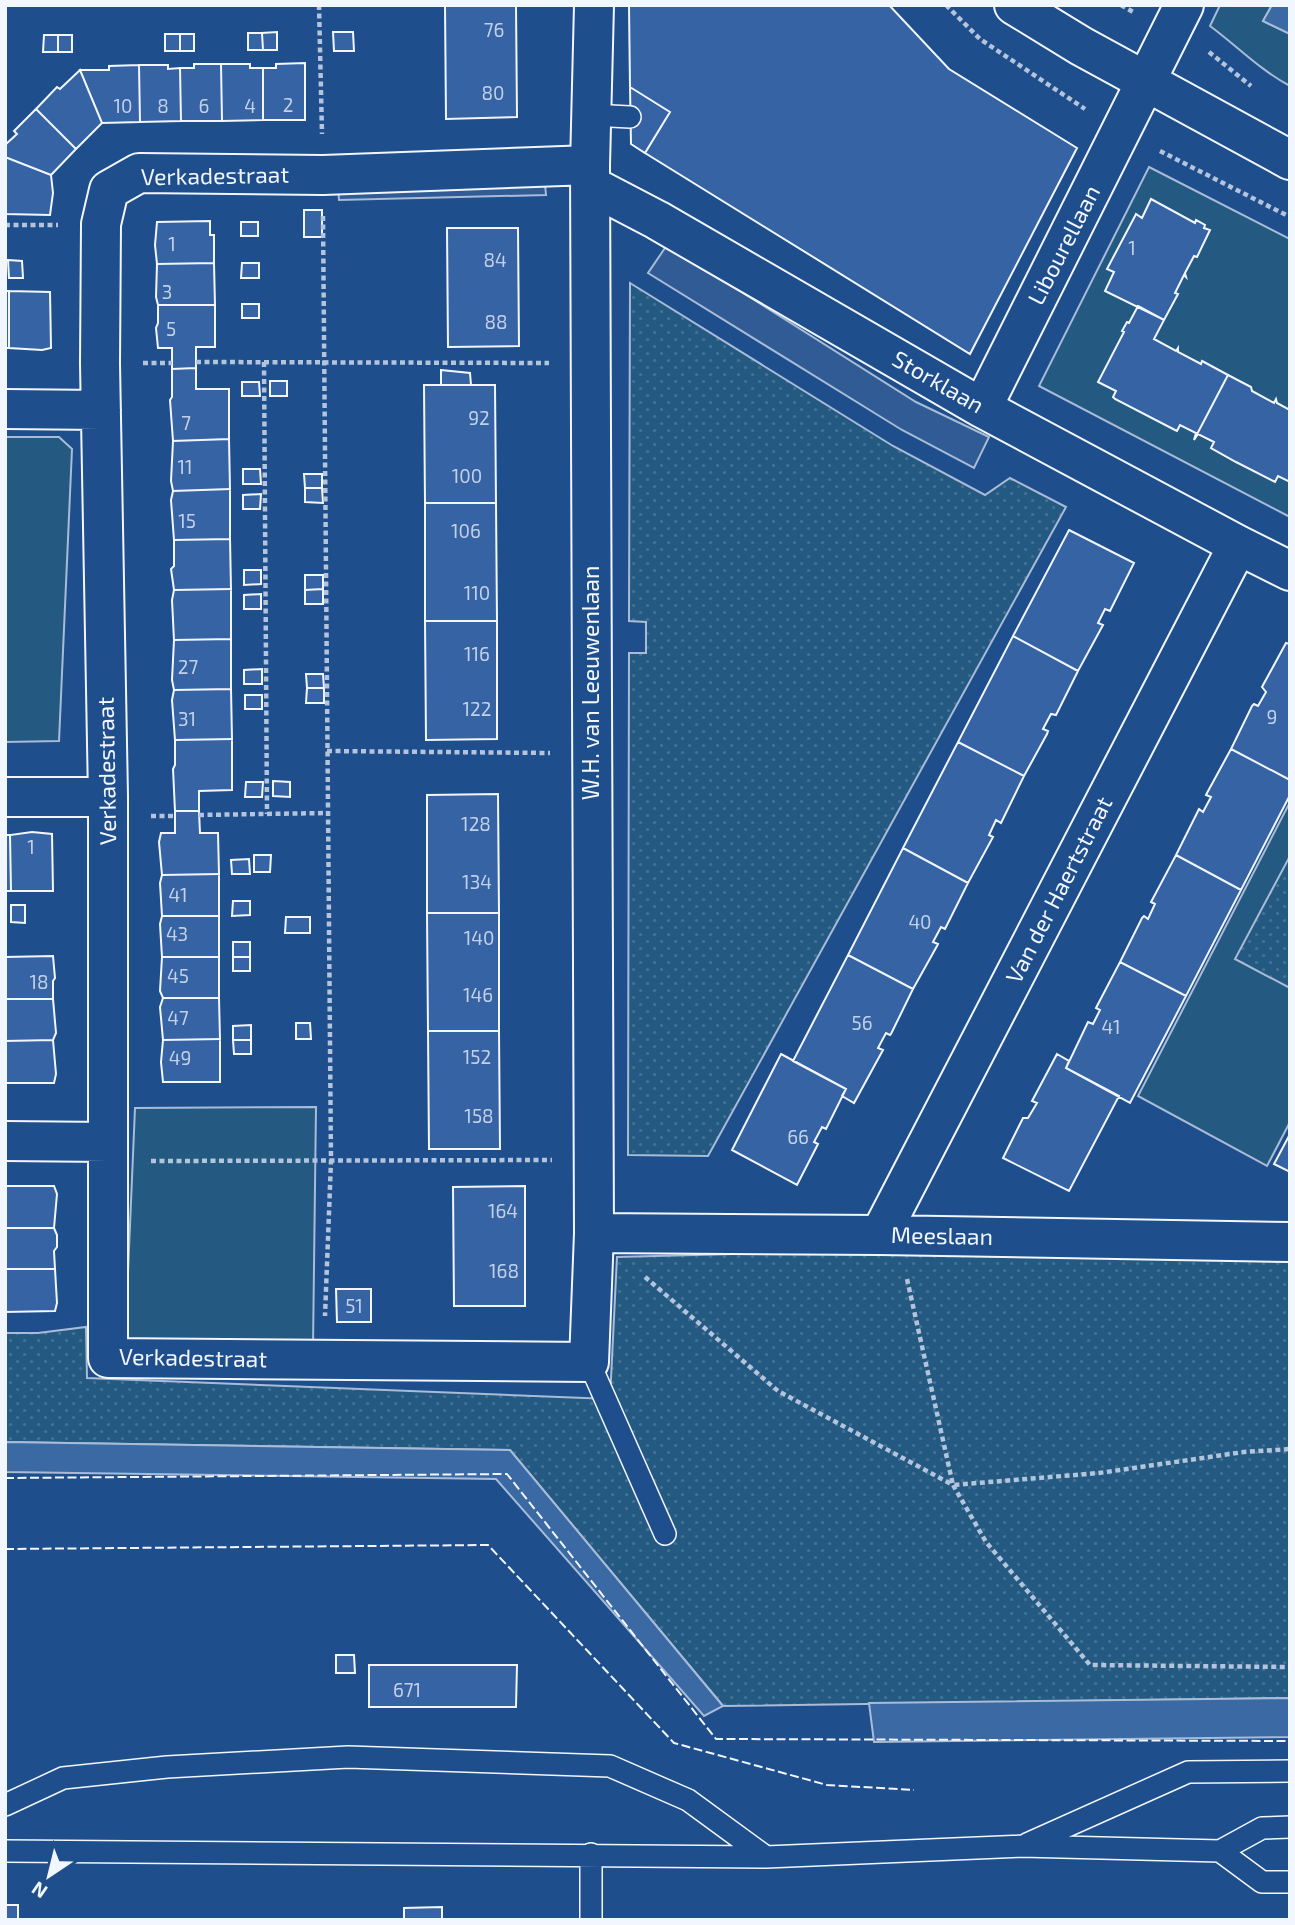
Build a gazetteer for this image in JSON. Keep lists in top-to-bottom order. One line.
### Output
{"streets":{"street":["Verkadestraat","Libourellaan","Storklaan","W.H. van Leeuwenlaan","Van der Haertstraat","Meeslaan"]},"crossings":[["Verkadestraat","Storklaan"],["Verkadestraat","W.H. van Leeuwenlaan"],["Libourellaan","Storklaan"],["Storklaan","W.H. van Leeuwenlaan"],["Storklaan","Van der Haertstraat"],["W.H. van Leeuwenlaan","Meeslaan"],["Van der Haertstraat","Meeslaan"]],"house_numbers":["76","80","2","10","8","6","4","1","1","84","3","88","5","92","7","11","100","15","106","110","116","27","122","9","31","128","1","134","41","40","43","140","45","18","146","47","56","41","152","49","158","66","164","168","51","671"],"north":"bottom left"}
